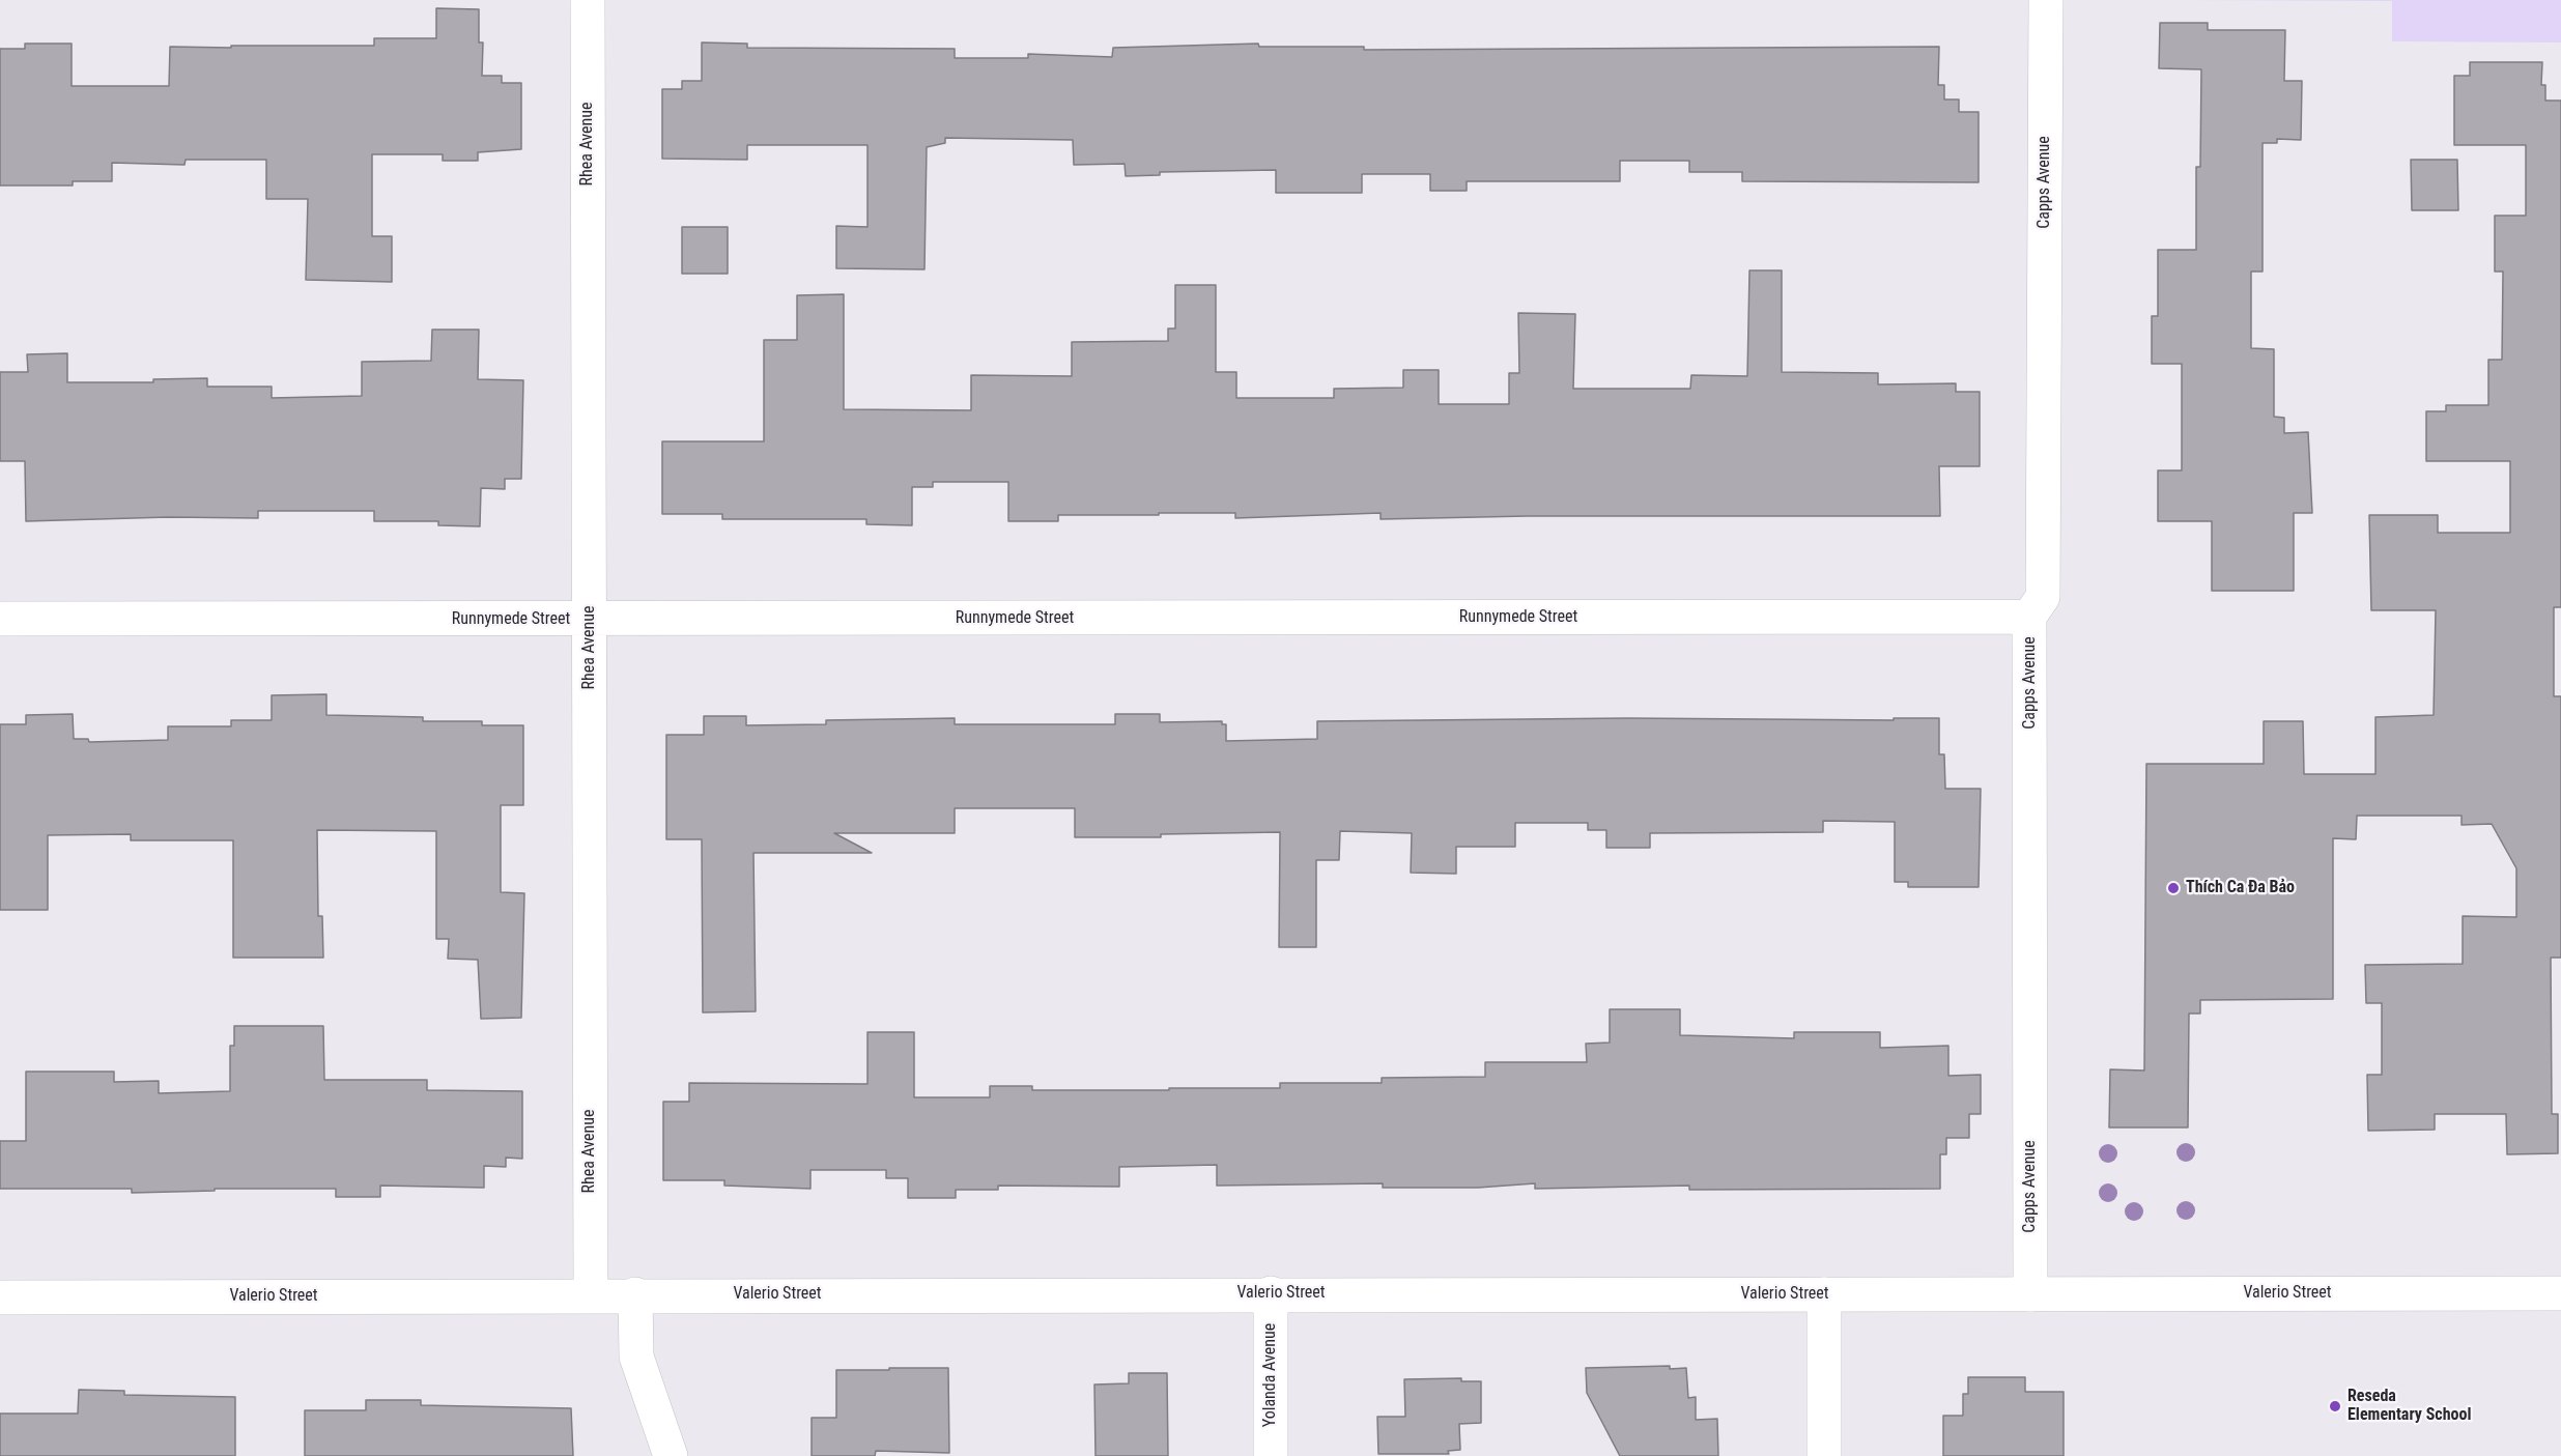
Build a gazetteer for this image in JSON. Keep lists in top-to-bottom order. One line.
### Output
{"streets":{"street":["Rhea Avenue","Capps Avenue","Runnymede Street","Valerio Street","Yolanda Avenue"]},"crossings":[["Rhea Avenue","Runnymede Street"],["Rhea Avenue","Valerio Street"],["Capps Avenue","Runnymede Street"],["Capps Avenue","Valerio Street"],["Valerio Street","Yolanda Avenue"]],"places":["Thích Ca Đa Bảo","Reseda Elementary School"]}
